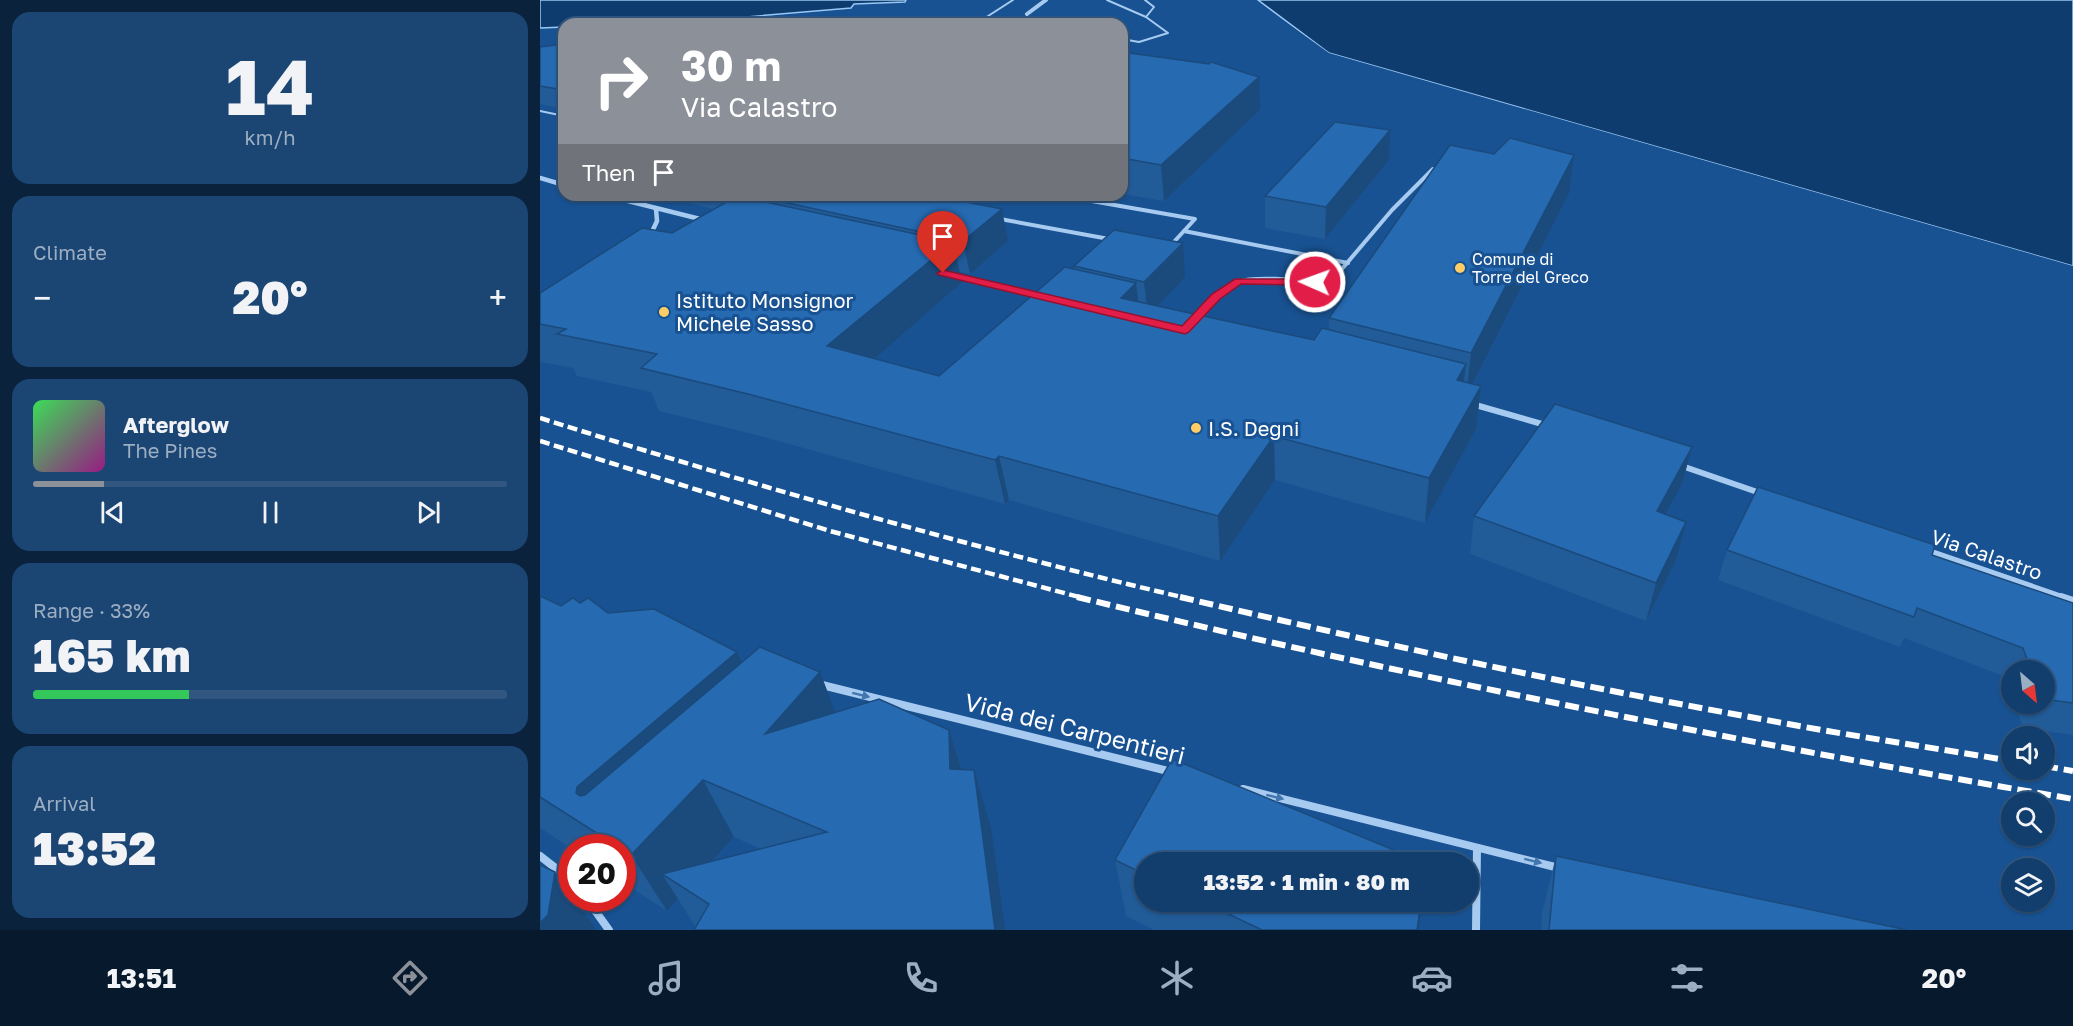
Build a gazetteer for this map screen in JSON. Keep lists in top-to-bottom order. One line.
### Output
{"streets":{"street":["Via Calastro","Vida dei Carpentieri"]},"one_way":["Vida dei Carpentieri"],"places":["Comune di Torre del Greco","Istituto Monsignor Michele Sasso","I.S. Degni"],"north":"bottom right","page":{"tile":[["14","km/h"],"Climate",["Range · 33%","165 km"],["Arrival","13:52"]],"turn":["30 m","Via Calastro"],"then":"Then","heat":["−","20°","+"],"song":["Afterglow","The Pines"],"limit":"20","trip":"13:52 · 1 min · 80 m","tabs":["13:51","20°"]}}
